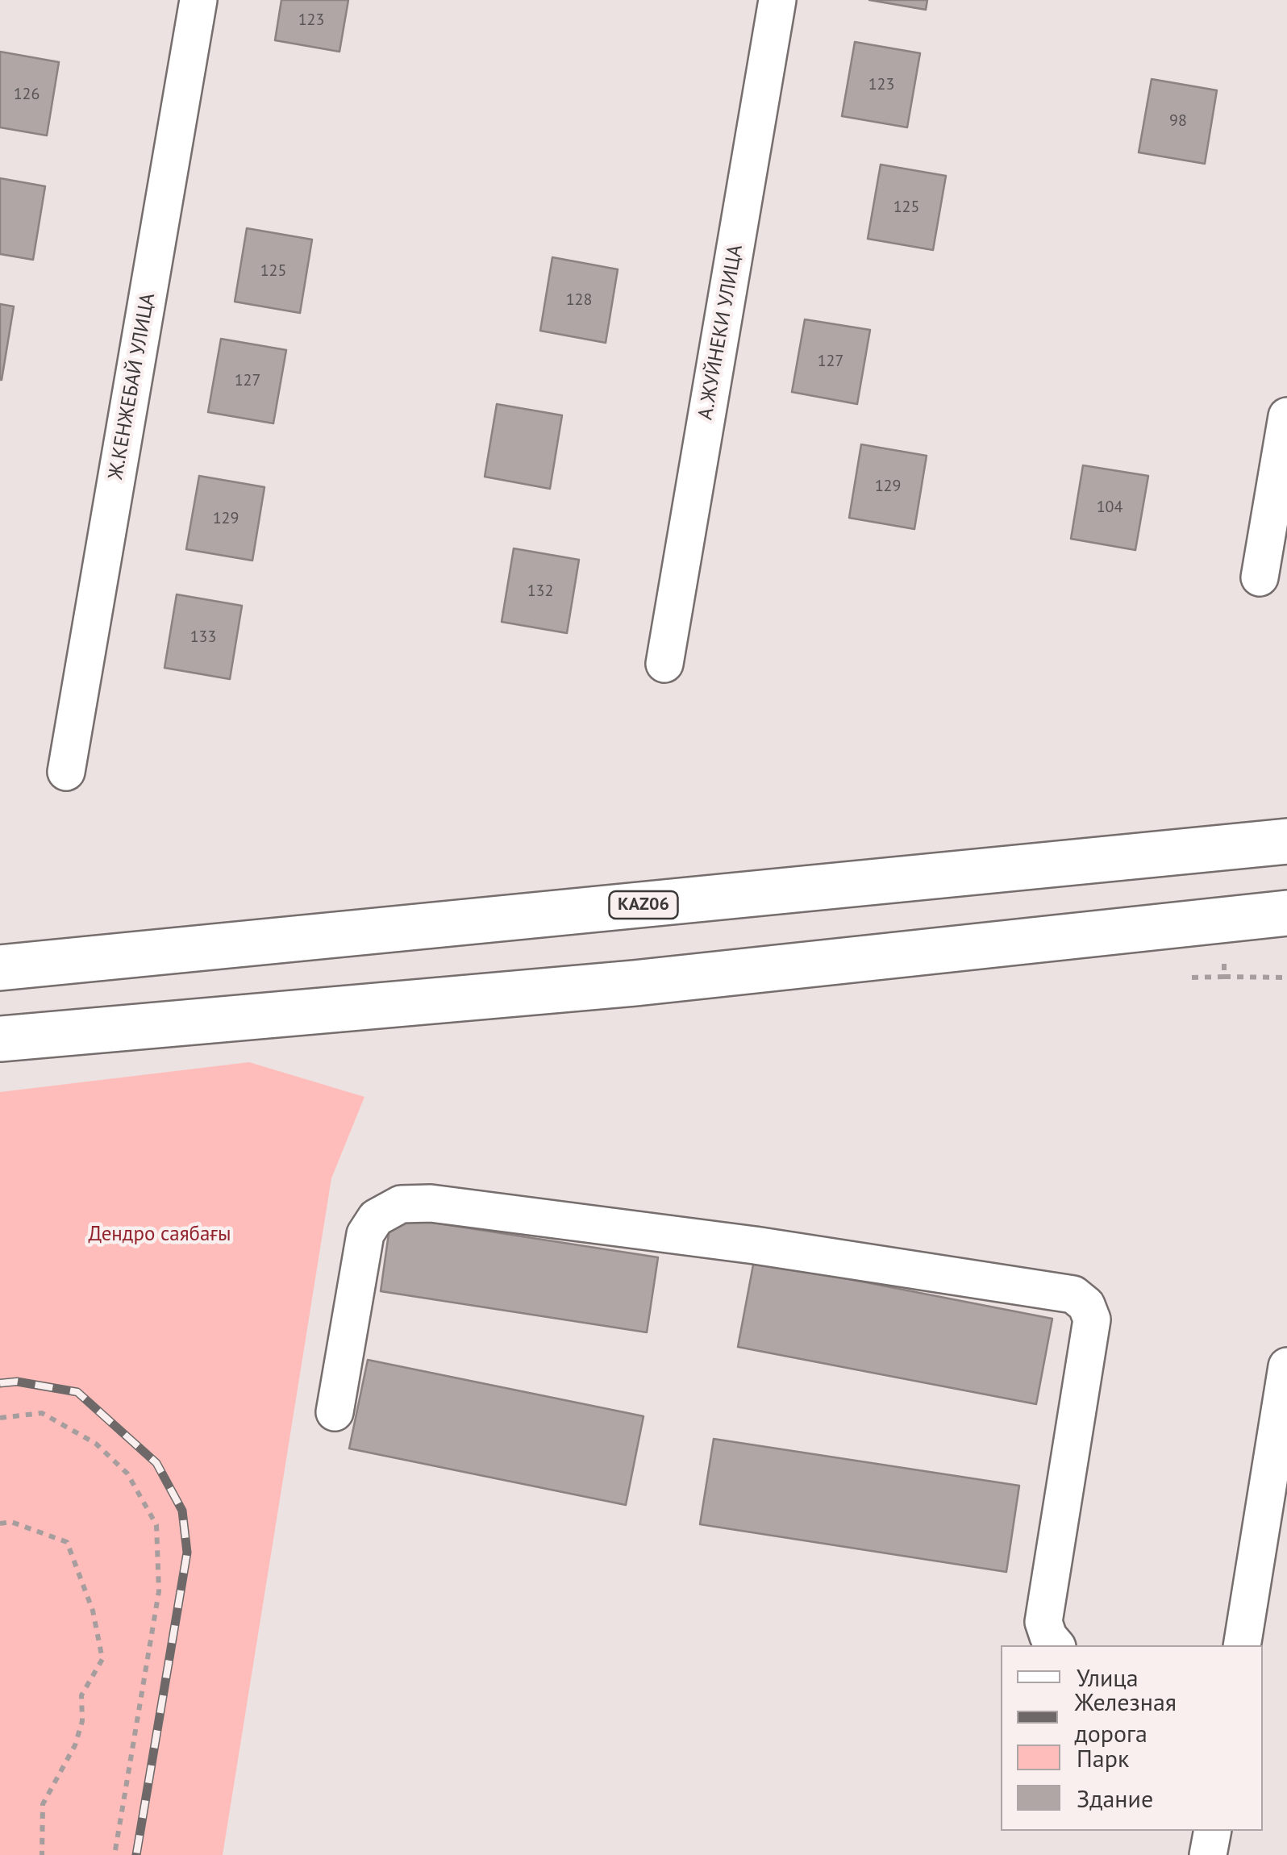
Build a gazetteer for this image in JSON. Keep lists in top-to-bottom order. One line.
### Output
{"streets":{"highway":["KАZ06"],"street":["А.ЖУЙНЕКИ УЛИЦА","Ж.КЕНЖЕБАЙ УЛИЦА"]},"parks":["Дендро саябағы"],"house_numbers":["123","123","126","98","125","125","128","127","127","129","104","129","132","133"],"legend":["Улица","Железная дорога","Парк","Здание"]}
